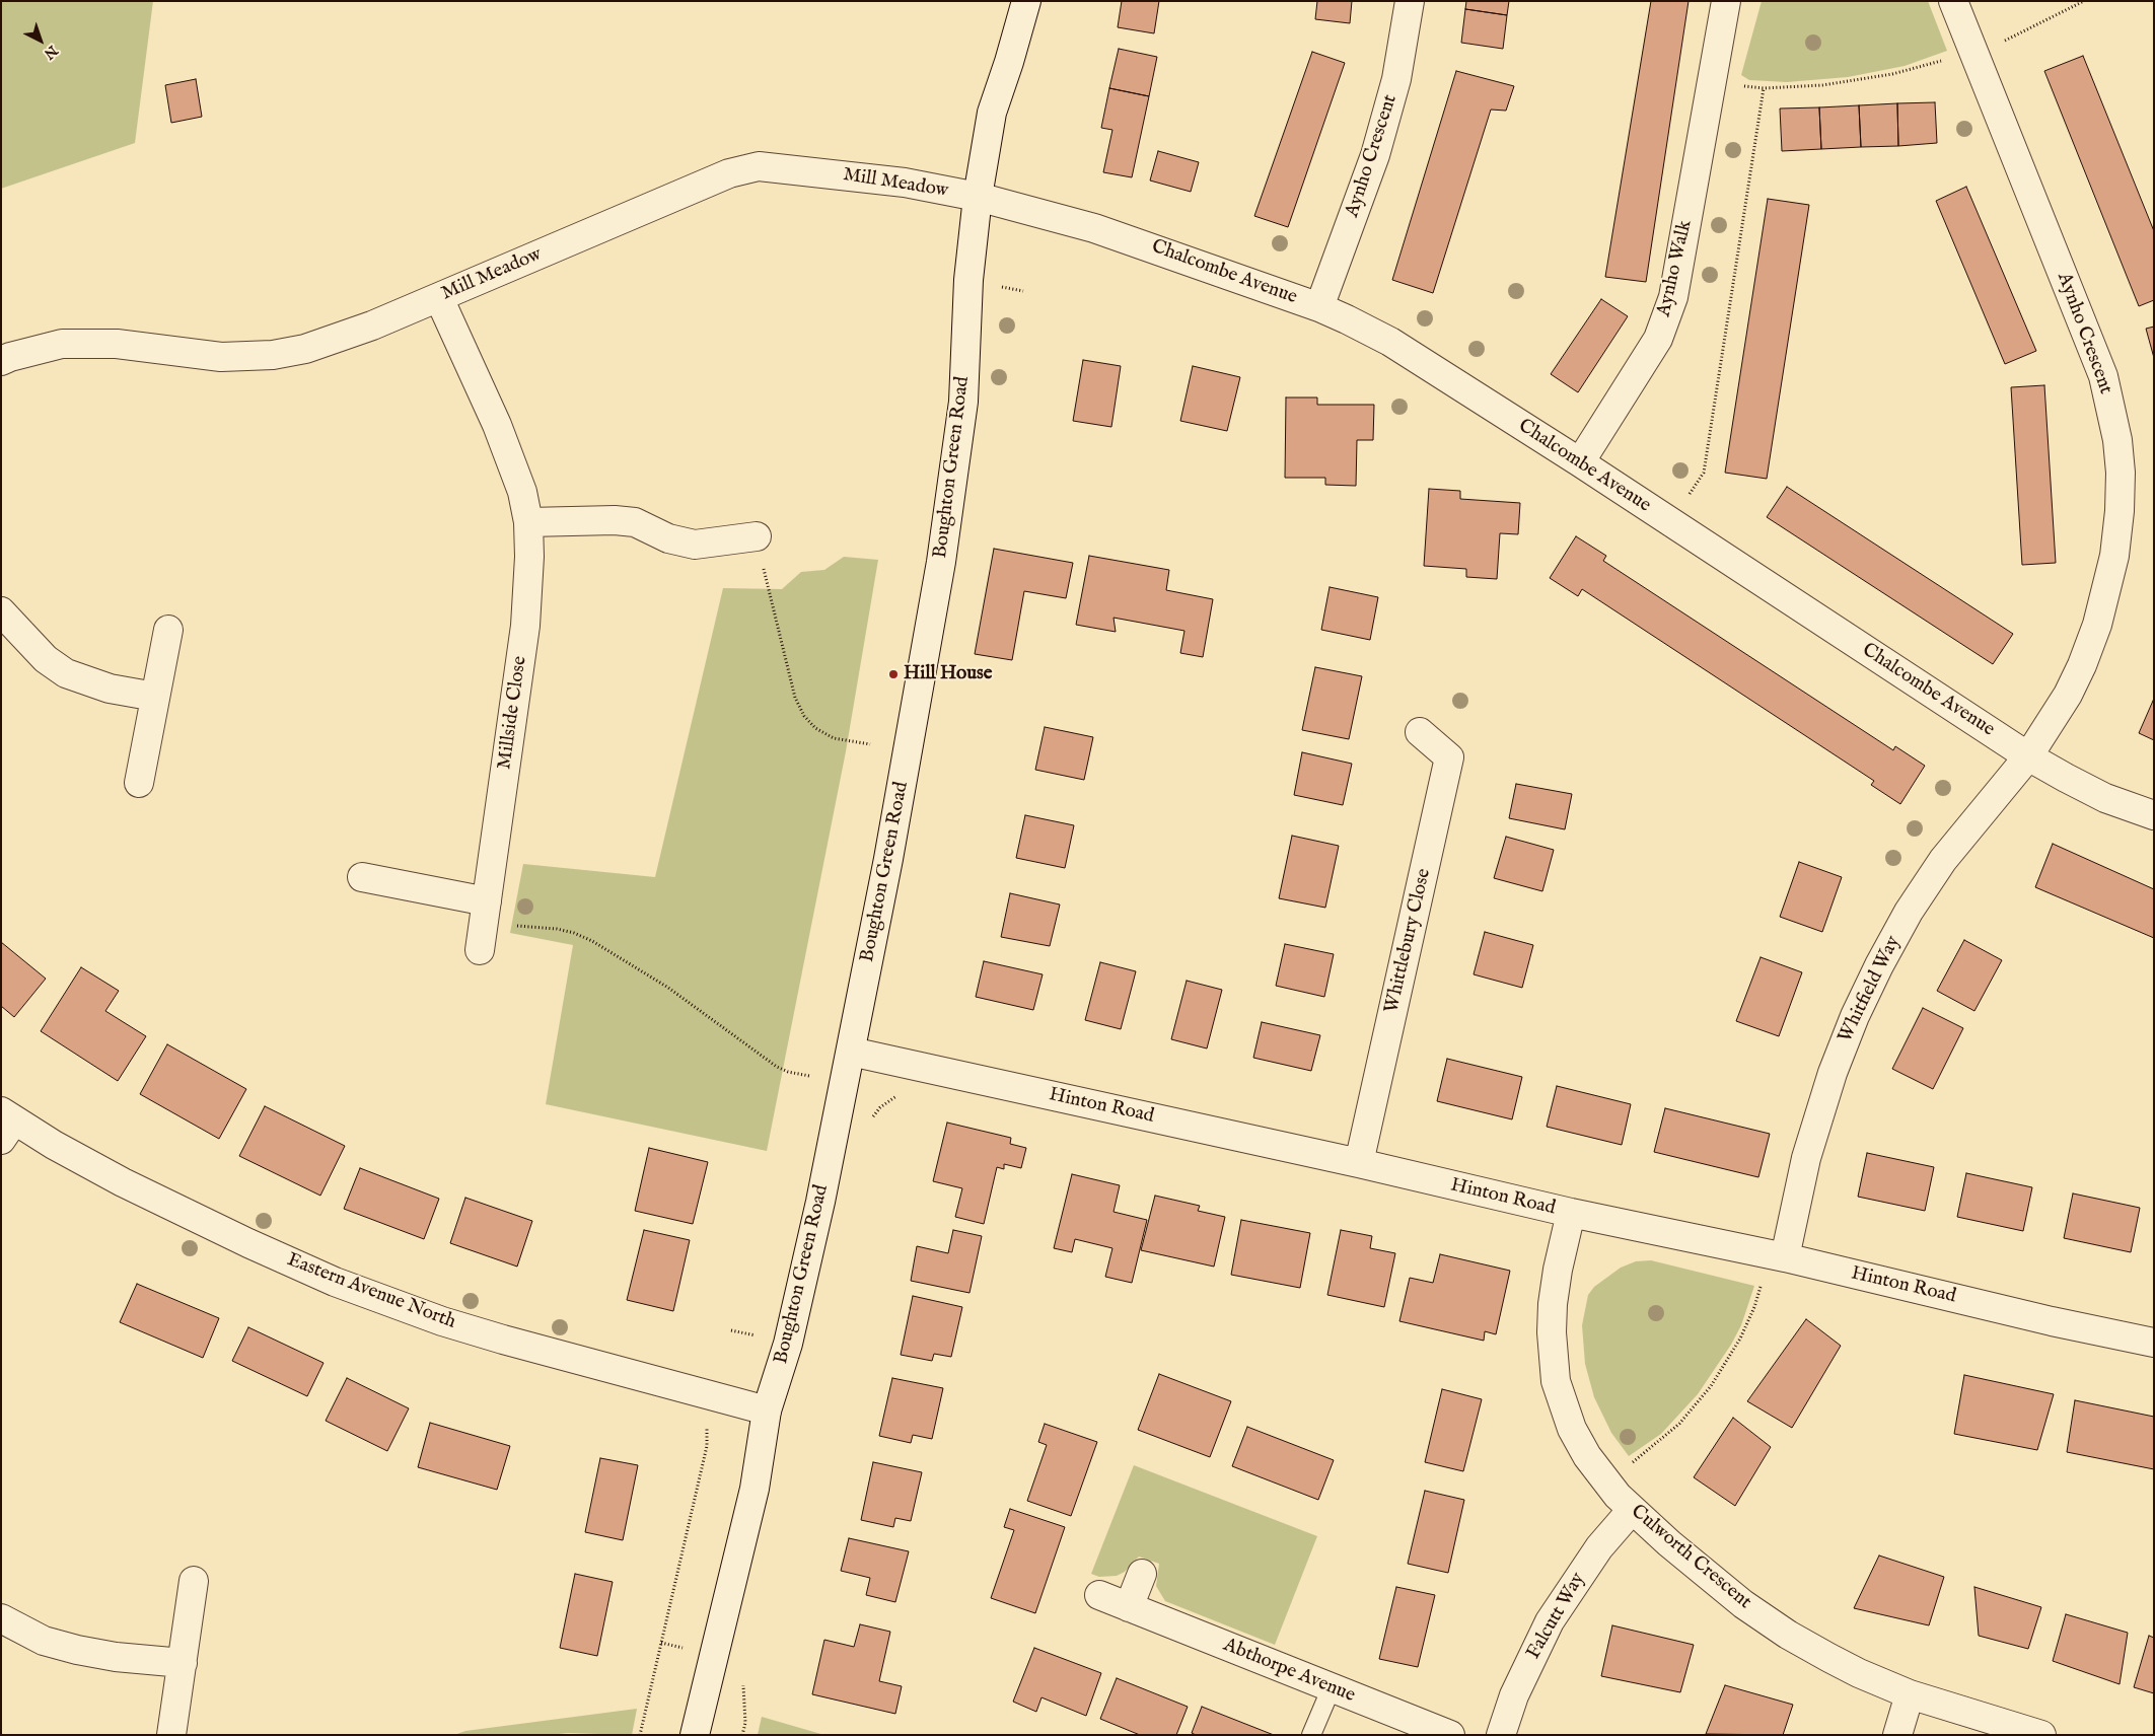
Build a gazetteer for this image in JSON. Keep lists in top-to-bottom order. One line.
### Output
{"streets":{"street":["Aynho Crescent","Mill Meadow","Aynho Walk","Chalcombe Avenue","Boughton Green Road","Millside Close","Whittlebury Close","Whitfield Way","Hinton Road","Eastern Avenue North","Culworth Crescent","Falcutt Way","Abthorpe Avenue"]},"crossings":[["Aynho Crescent","Chalcombe Avenue"],["Aynho Crescent","Whitfield Way"],["Mill Meadow","Chalcombe Avenue"],["Mill Meadow","Boughton Green Road"],["Mill Meadow","Millside Close"],["Aynho Walk","Chalcombe Avenue"],["Chalcombe Avenue","Boughton Green Road"],["Chalcombe Avenue","Whitfield Way"],["Boughton Green Road","Hinton Road"],["Boughton Green Road","Eastern Avenue North"],["Whittlebury Close","Hinton Road"],["Whitfield Way","Hinton Road"],["Hinton Road","Culworth Crescent"],["Culworth Crescent","Falcutt Way"]],"places":["Hill House"],"north":"bottom right"}
